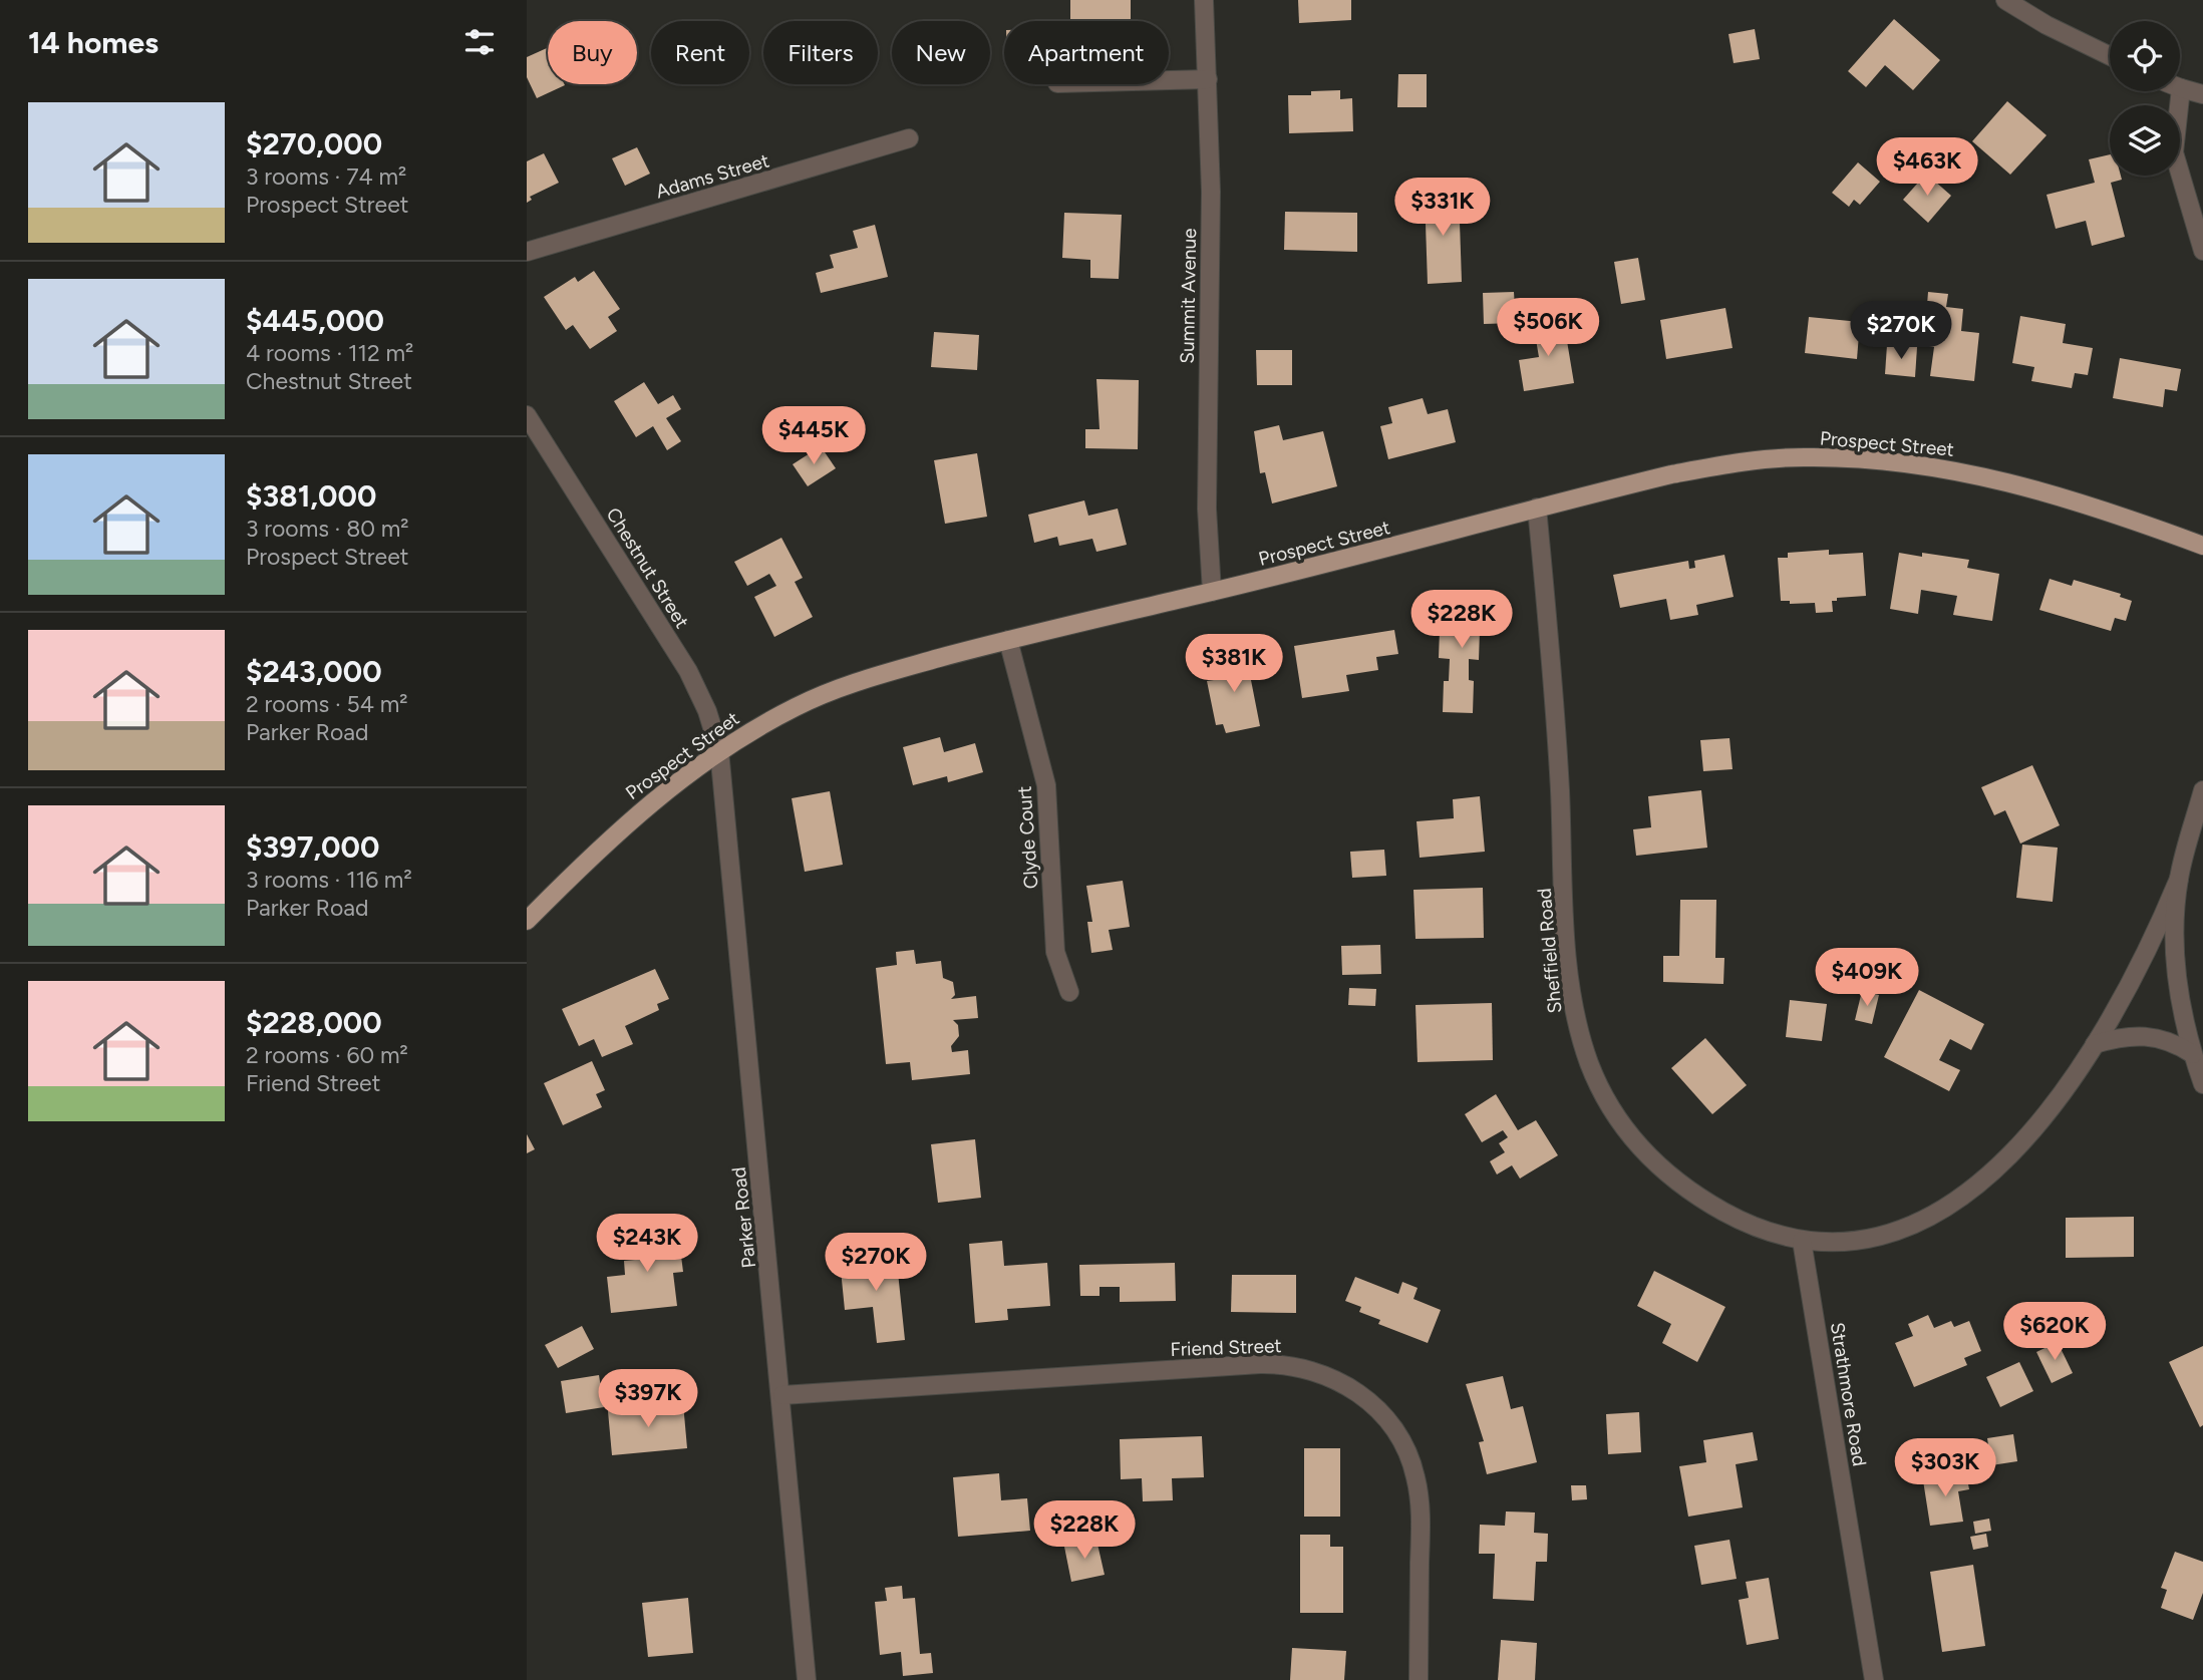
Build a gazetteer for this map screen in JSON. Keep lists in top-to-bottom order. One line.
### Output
{"streets":{"main road":["Prospect Street"],"street":["Adams Street","Summit Avenue","Chestnut Street","Clyde Court","Sheffield Road","Parker Road","Friend Street","Strathmore Road"]},"crossings":[["Summit Avenue","Prospect Street"],["Prospect Street","Chestnut Street"],["Prospect Street","Clyde Court"],["Prospect Street","Sheffield Road"],["Prospect Street","Parker Road"],["Chestnut Street","Parker Road"],["Sheffield Road","Strathmore Road"],["Parker Road","Friend Street"]],"page":{"heading":"14 homes","chip":["Buy","Rent","Filters","New","Apartment"],"list":[{"name":"$270,000","note":"3 rooms · 74 m² · Prospect Street"},{"name":"$445,000","note":"4 rooms · 112 m² · Chestnut Street"},{"name":"$381,000","note":"3 rooms · 80 m² · Prospect Street"},{"name":"$243,000","note":"2 rooms · 54 m² · Parker Road"},{"name":"$397,000","note":"3 rooms · 116 m² · Parker Road"},{"name":"$228,000","note":"2 rooms · 60 m² · Friend Street"}],"price":["$463K","$331K","$506K","$270K","$445K","$228K","$381K","$409K","$243K","$270K","$620K","$397K","$303K","$228K"]}}
